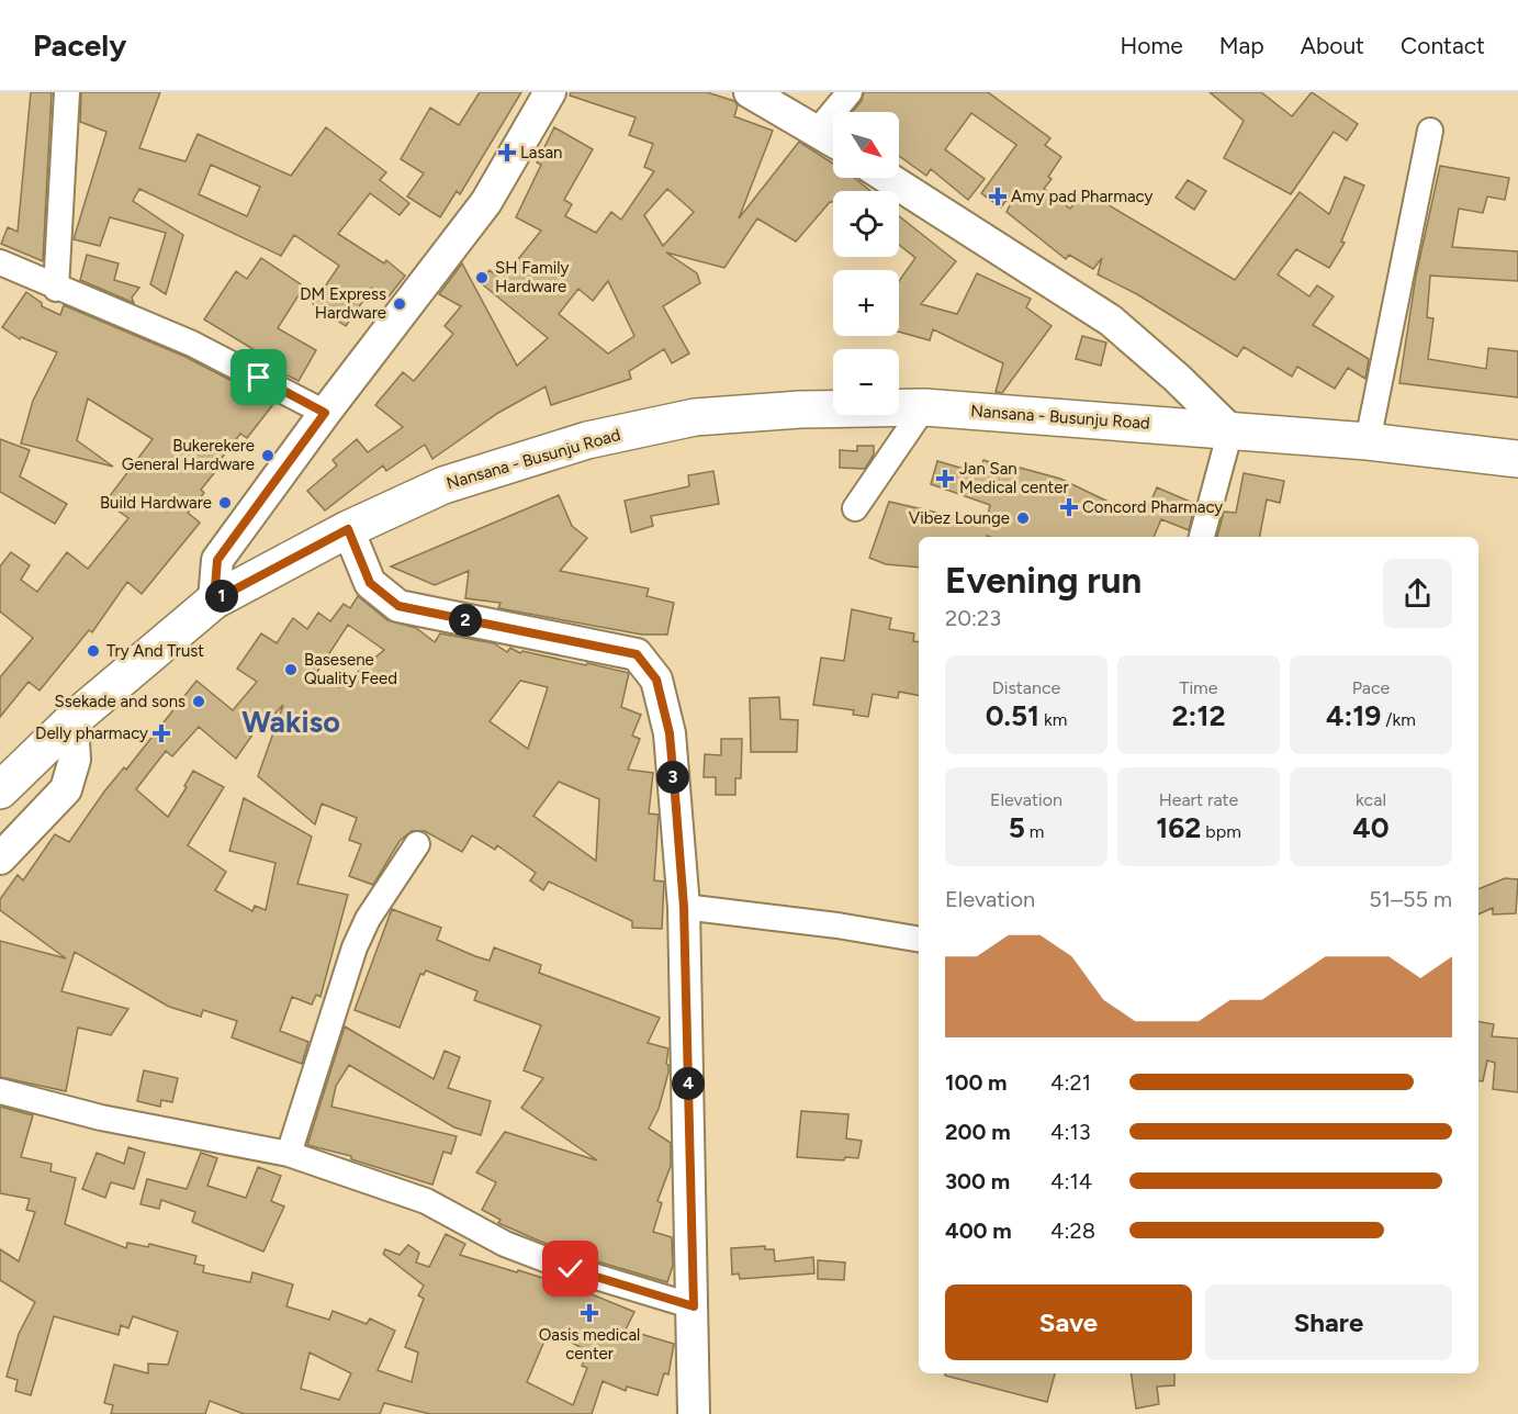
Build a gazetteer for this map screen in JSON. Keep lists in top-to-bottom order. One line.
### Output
{"streets":{"main road":["Nansana - Busunju Road"]},"districts":["Wakiso"],"places":{"health":["Lasan","Amy pad Pharmacy","Jan San Medical center","Concord Pharmacy","Delly pharmacy","Oasis medical center"],"other":["SH Family Hardware","DM Express Hardware","Bukerekere General Hardware","Build Hardware","Vibez Lounge","Try And Trust","Basesene Quality Feed","Ssekade and sons"]},"north":"bottom right","page":{"header":"Pacely","nav":["Home","Map","About","Contact"],"map_buttons":["+","−"],"heading":["Evening run","20:23"],"pins":["1","2","3","4"],"stats":[["Distance","0.51 km"],["Time","2:12"],["Pace","4:19 /km"],["Elevation","5 m"],["Heart rate","162 bpm"],["kcal","40"]],"chart":["Elevation","51–55 m"],"list":[{"name":"100 m","note":"4:21"},{"name":"200 m","note":"4:13"},{"name":"300 m","note":"4:14"},{"name":"400 m","note":"4:28"}],"buttons":["Save","Share"]}}
